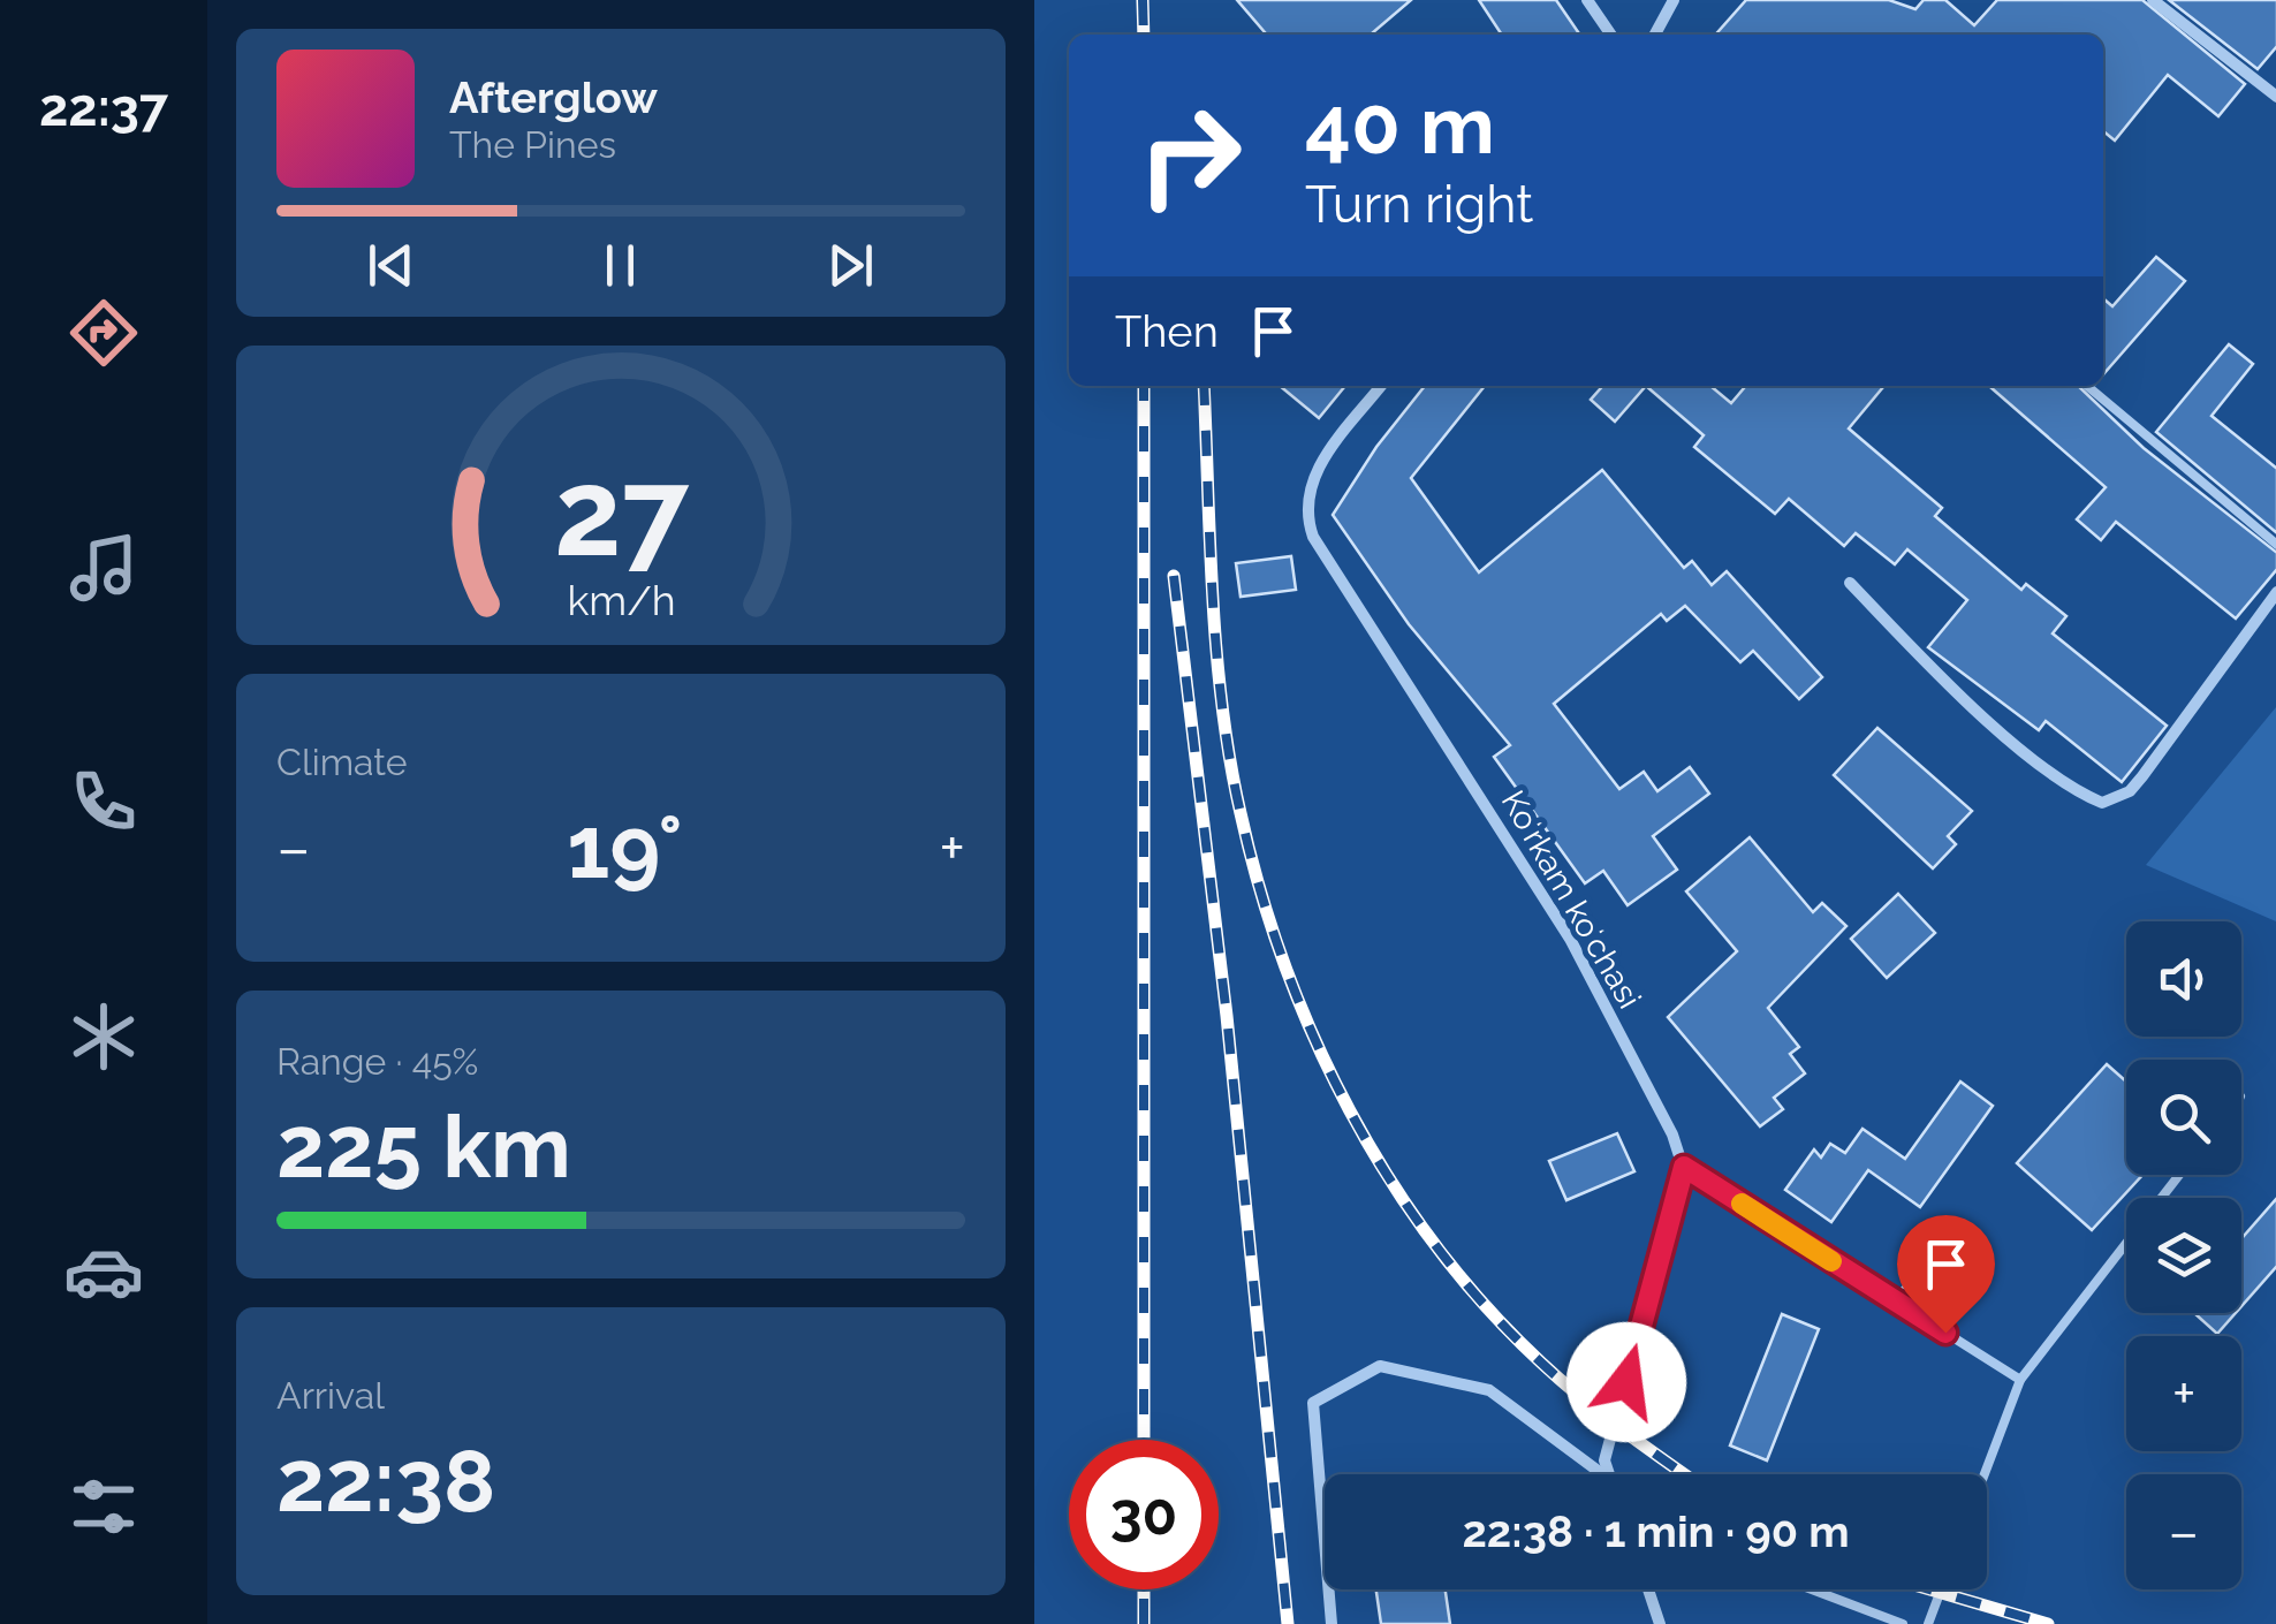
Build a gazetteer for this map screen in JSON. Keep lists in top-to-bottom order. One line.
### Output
{"streets":{"street":["Koʻrkam koʻchasi"]},"page":{"tabs":"22:37","turn":["40 m","Turn right"],"song":["Afterglow","The Pines"],"then":"Then","tile":["Climate",["Range · 45%","225 km"],["Arrival","22:38"]],"heat":["−","19°","+"],"map_buttons":["+","−"],"limit":"30","trip":"22:38 · 1 min · 90 m","gauge":["27","km/h"]}}
